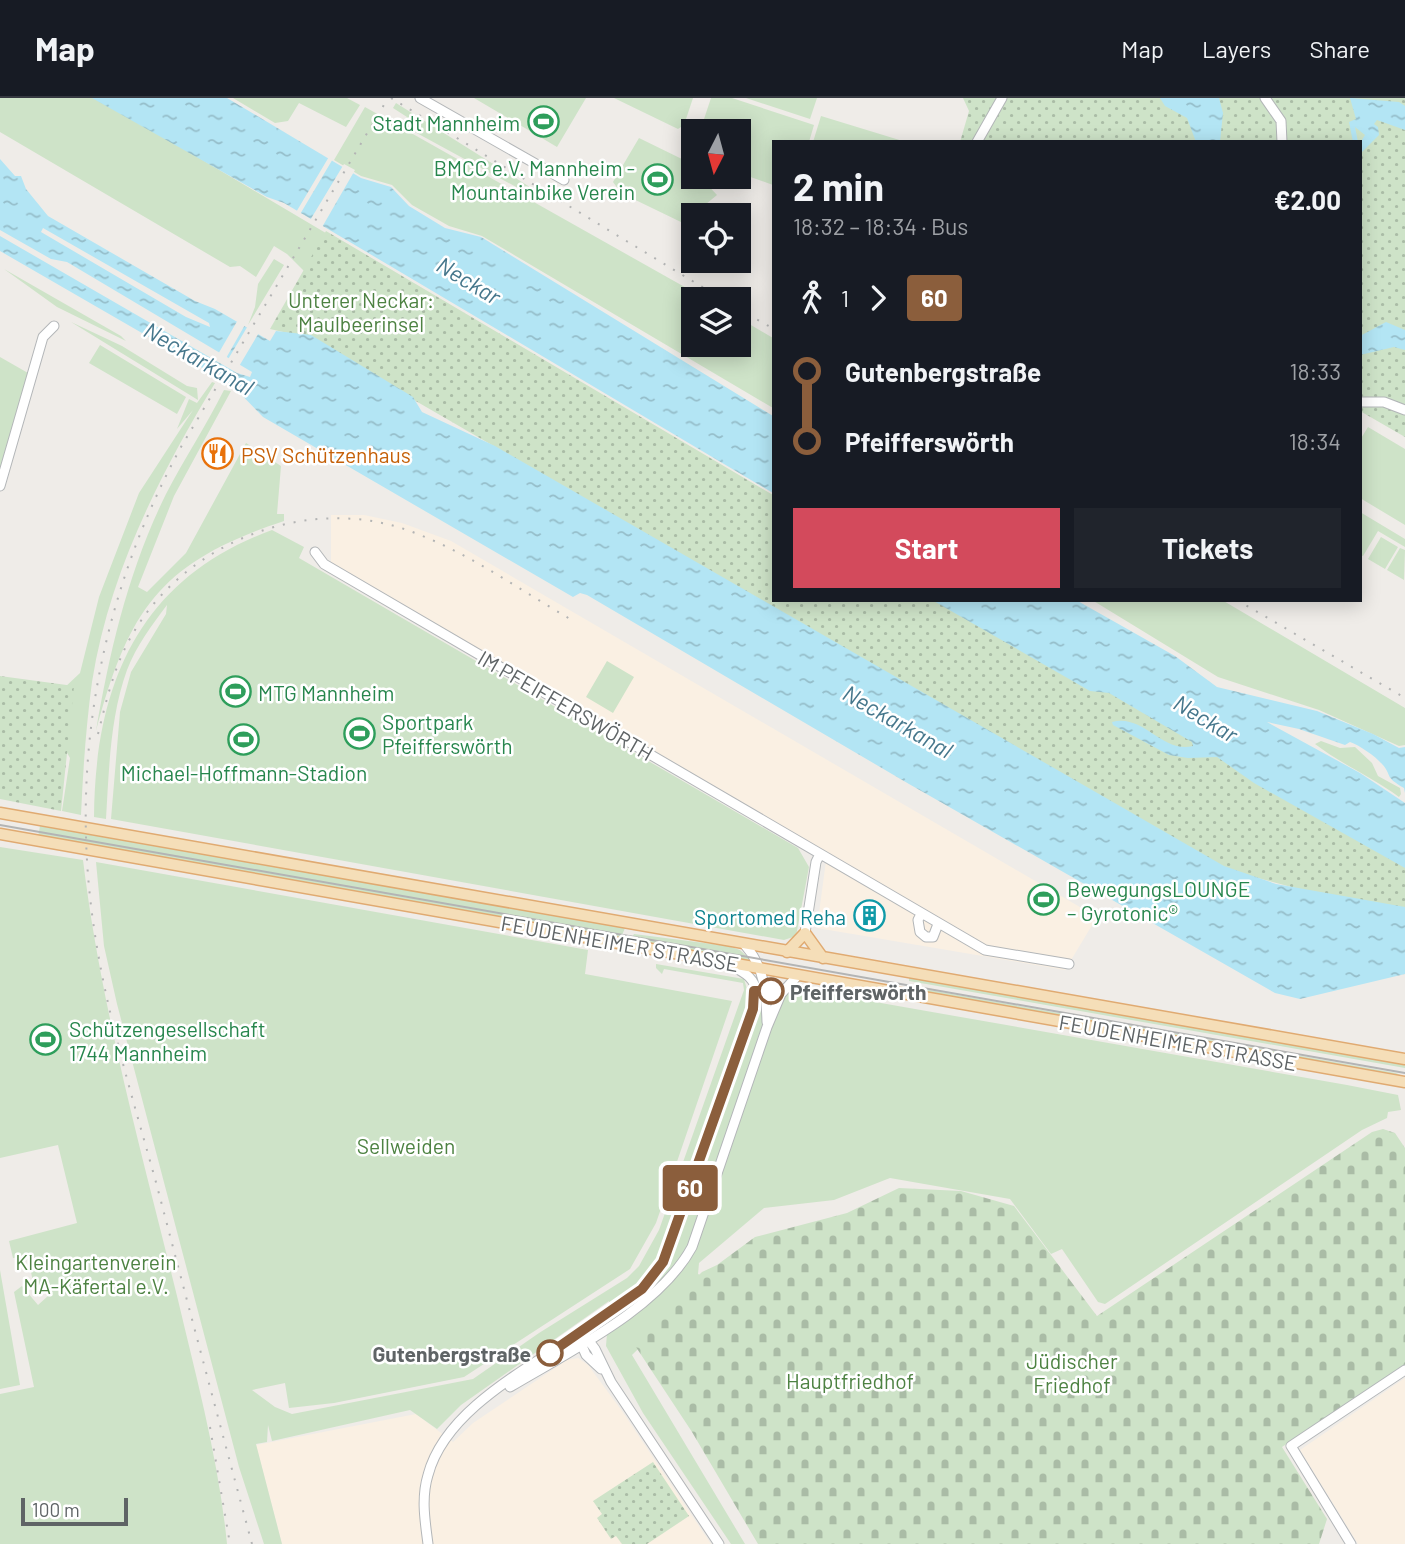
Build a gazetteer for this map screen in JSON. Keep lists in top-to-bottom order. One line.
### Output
{"streets":{"main road":["FEUDENHEIMER STRASSE"],"street":["IM PFEIFFERSWÖRTH"]},"water":["Neckar","Neckarkanal"],"parks":["Unterer Neckar: Maulbeerinsel","Sellweiden","Kleingartenverein MA-Käfertal e.V.","Jüdischer Friedhof","Hauptfriedhof"],"places":{"sports":["Stadt Mannheim","BMCC e.V. Mannheim - Mountainbike Verein","MTG Mannheim","Sportpark Pfeifferswörth","Michael-Hoffmann-Stadion","BewegungsLOUNGE – Gyrotonic®","Schützengesellschaft 1744 Mannheim"],"restaurant":["PSV Schützenhaus"],"building":["Sportomed Reha"],"other":["Pfeifferswörth","Gutenbergstraße"]},"lines":["bus line 60"],"scale_bar":"100 m","north":"bottom","page":{"header":"Map","nav":["Map","Layers","Share"],"on_map":"60","heading":["2 min","18:32 – 18:34 · Bus","€2.00"],"legs":["1","60"],"list":[{"name":"Gutenbergstraße","value":"18:33"},{"name":"Pfeifferswörth","value":"18:34"}],"buttons":["Start","Tickets"],"scale":"100 m"}}
